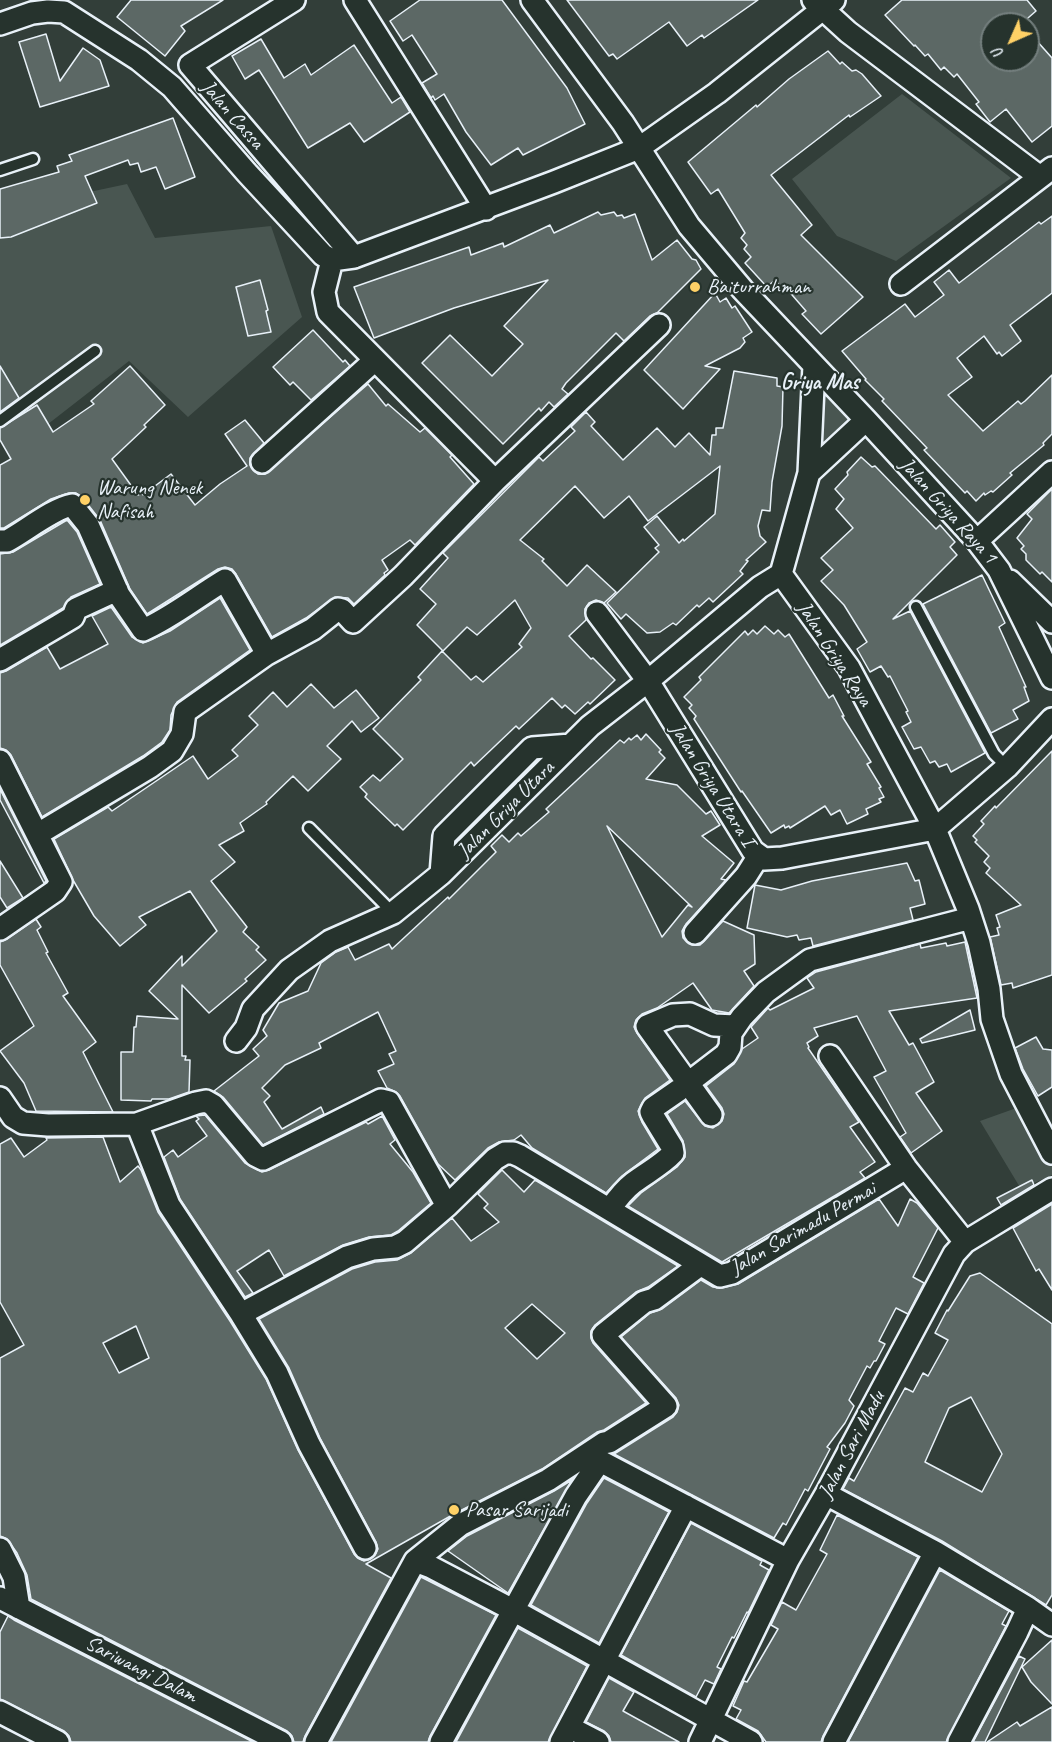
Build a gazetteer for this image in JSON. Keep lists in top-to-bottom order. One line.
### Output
{"streets":{"street":["Jalan Cassa","Jalan Griya Raya 1","Jalan Griya Raya","Jalan Griya Utara I","Jalan Griya Utara","Jalan Sarimadu Permai","Jalan Sari Madu","Sariwangi Dalam"]},"crossings":[["Jalan Griya Raya","Jalan Griya Utara I"],["Jalan Griya Raya","Jalan Griya Utara"],["Jalan Griya Utara I","Jalan Griya Utara"]],"districts":["Griya Mas"],"places":["Baiturrahman","Warung Nenek Nafisah","Pasar Sarijadi"],"north":"bottom left"}
